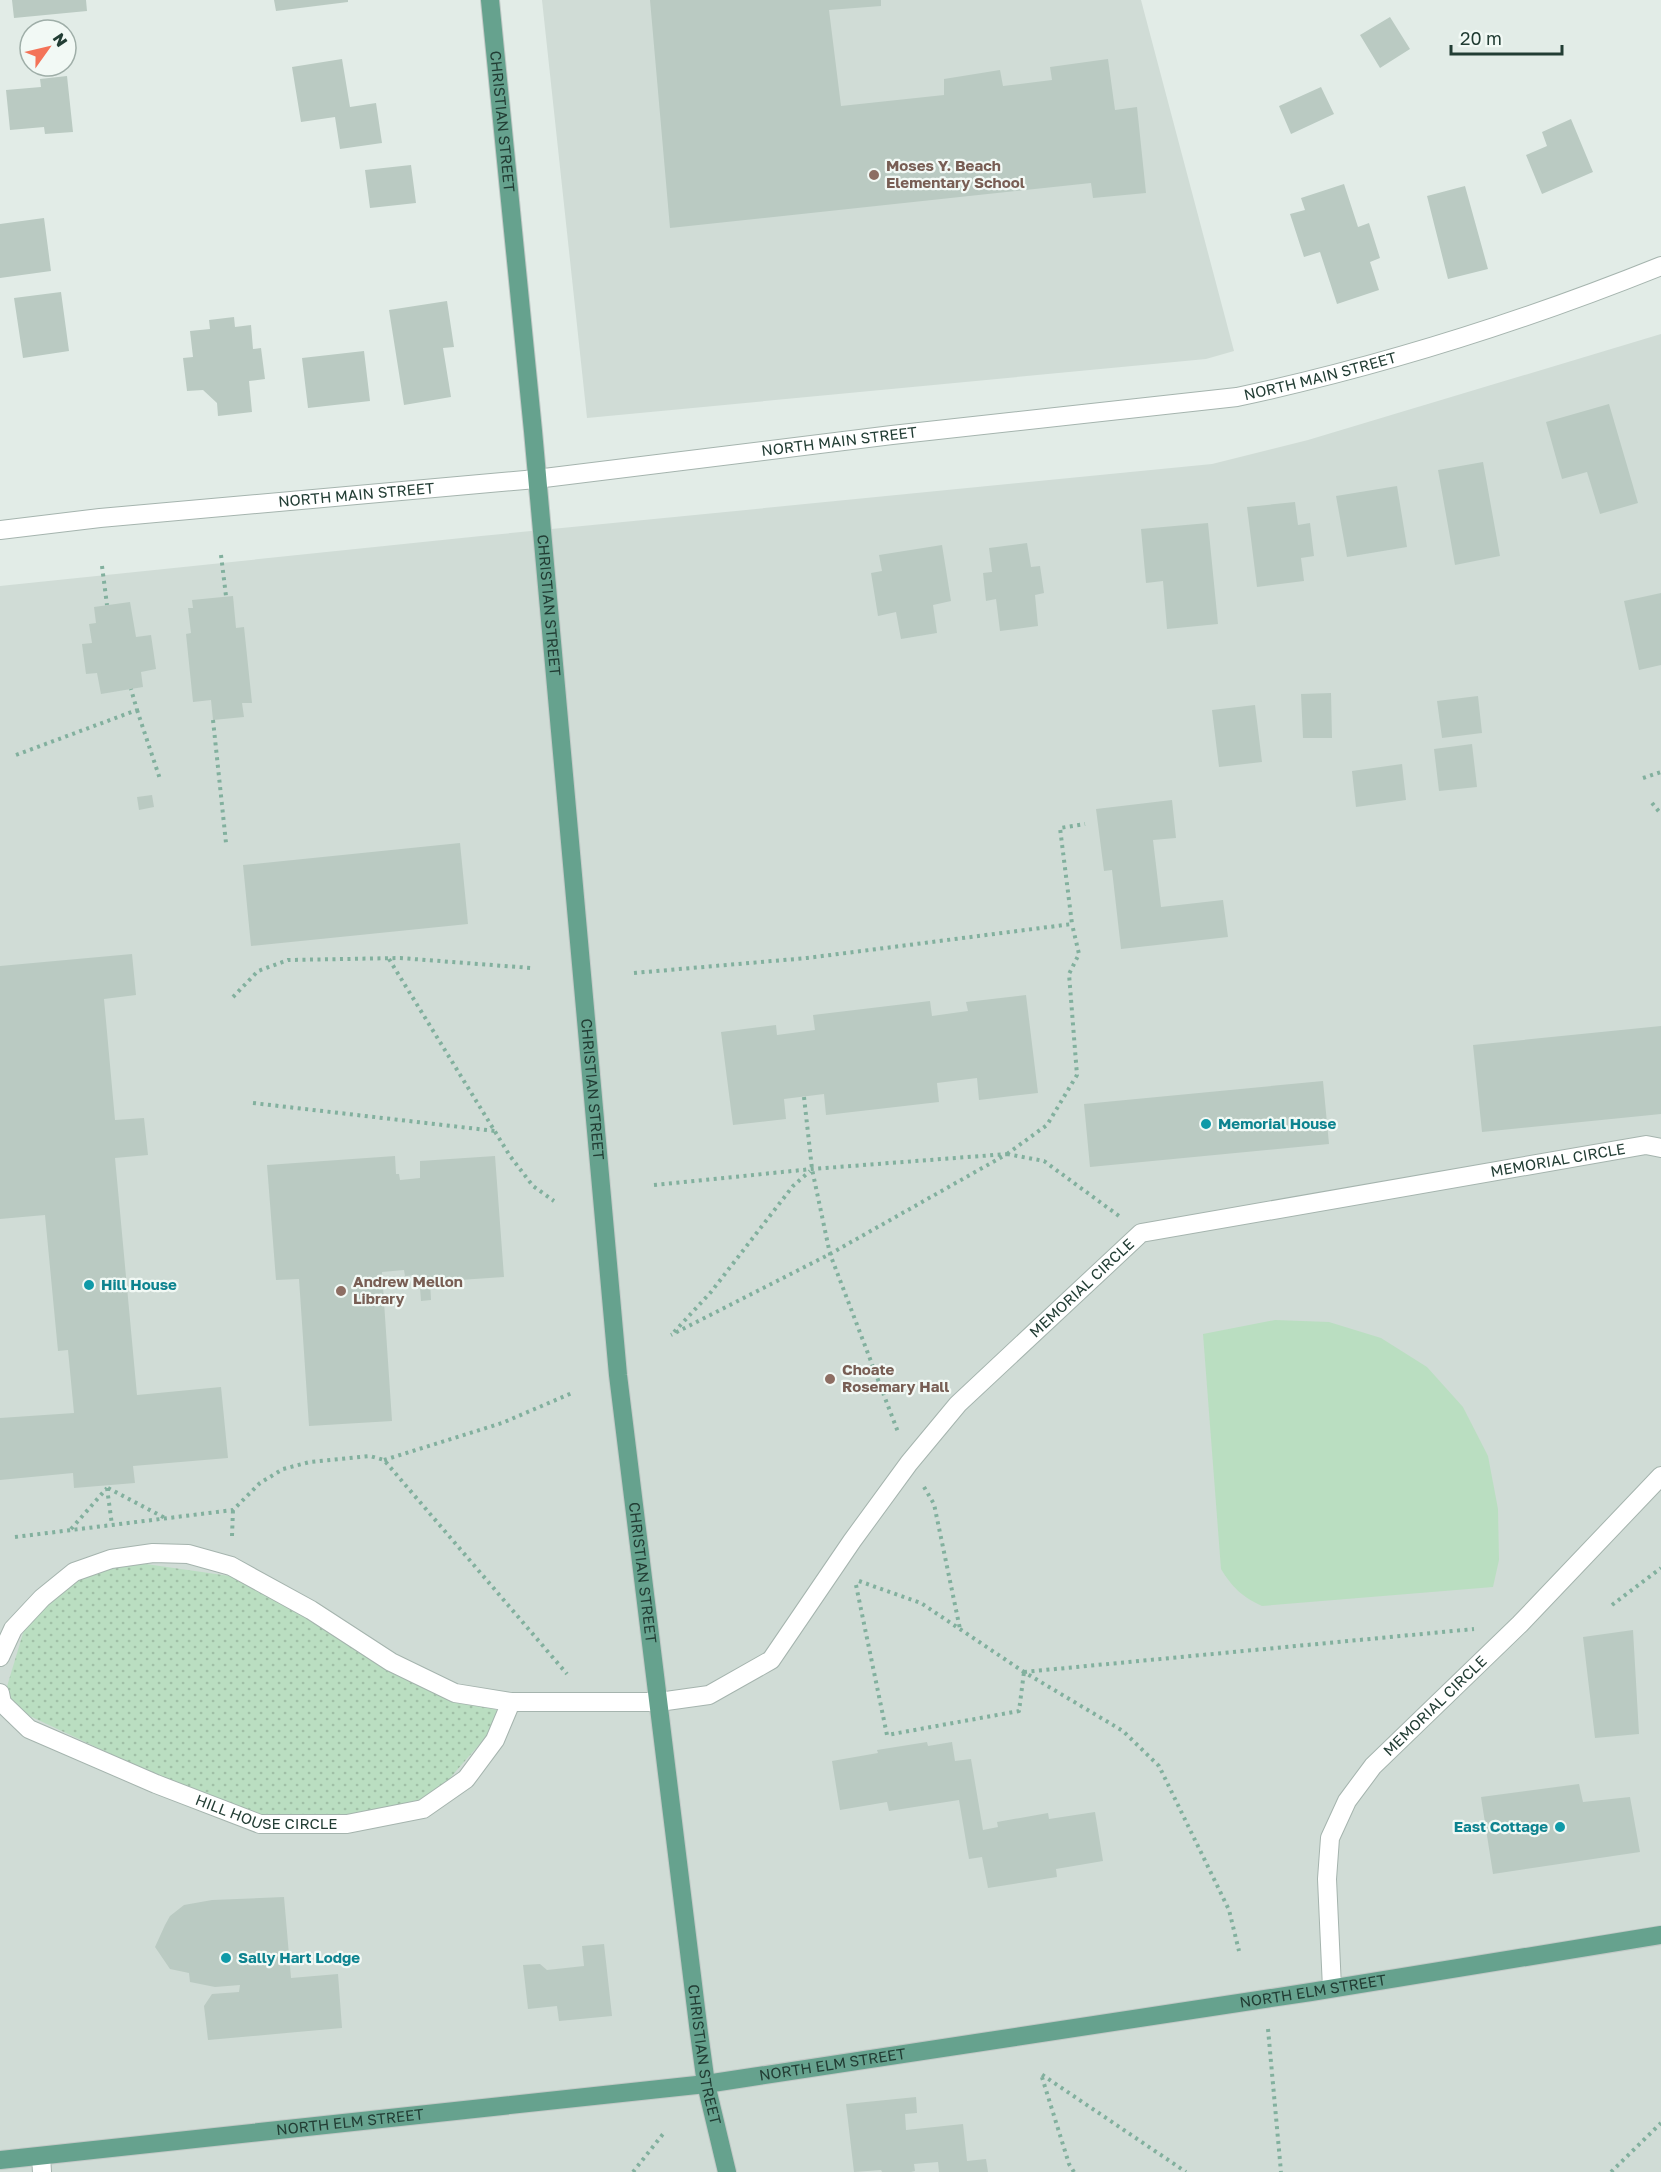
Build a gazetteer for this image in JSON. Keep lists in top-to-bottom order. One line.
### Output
{"streets":{"main road":["CHRISTIAN STREET","NORTH ELM STREET"],"street":["NORTH MAIN STREET","MEMORIAL CIRCLE","HILL HOUSE CIRCLE"]},"crossings":[["CHRISTIAN STREET","NORTH MAIN STREET"],["CHRISTIAN STREET","MEMORIAL CIRCLE"],["CHRISTIAN STREET","NORTH ELM STREET"],["MEMORIAL CIRCLE","NORTH ELM STREET"]],"places":["Moses Y. Beach Elementary School","Memorial House","Hill House","Andrew Mellon Library","Choate Rosemary Hall","East Cottage","Sally Hart Lodge"],"scale_bar":"20 m","north":"top right"}
